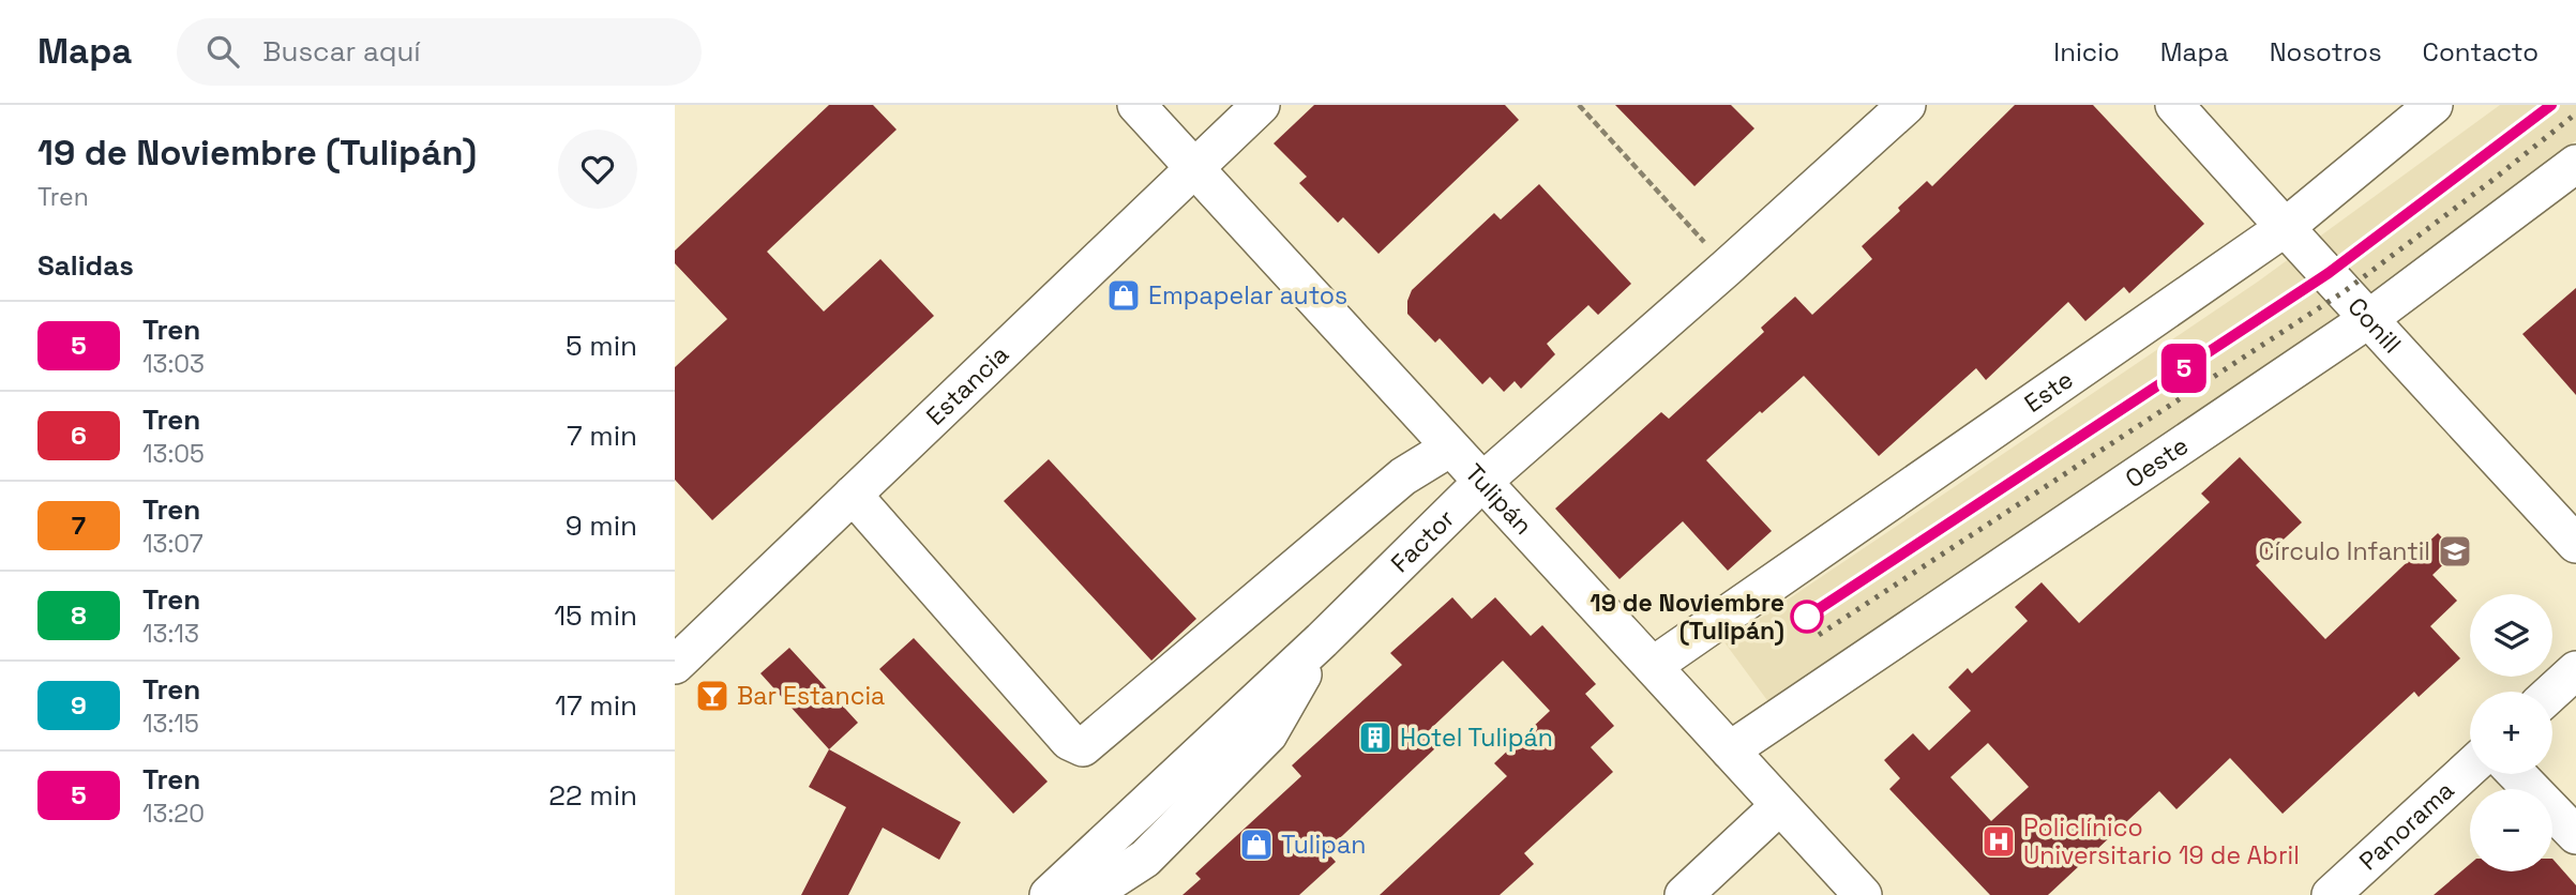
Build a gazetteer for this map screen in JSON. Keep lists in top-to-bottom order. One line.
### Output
{"streets":{"street":["Conill","Estancia","Este","Oeste","Tulipán","Factor","Panorama"]},"crossings":[["Conill","Este"],["Conill","Oeste"],["Estancia","Tulipán"],["Este","Tulipán"],["Oeste","Tulipán"],["Tulipán","Factor"]],"places":{"shop":["Empapelar autos","Tulipan"],"school or university":["Círculo Infantil"],"other":["19 de Noviembre (Tulipán)"],"bar":["Bar Estancia"],"building":["Hotel Tulipán"],"hospital":["Policlínico Universitario 19 de Abril"]},"page":{"header":"Mapa","search":"Buscar aquí","nav":["Inicio","Mapa","Nosotros","Contacto"],"heading":[["19 de Noviembre (Tulipán)","Tren"],"Salidas"],"on_map":"5","list":[{"mark":"5","name":"Tren","note":"13:03","value":"5 min"},{"mark":"6","name":"Tren","note":"13:05","value":"7 min"},{"mark":"7","name":"Tren","note":"13:07","value":"9 min"},{"mark":"8","name":"Tren","note":"13:13","value":"15 min"},{"mark":"9","name":"Tren","note":"13:15","value":"17 min"},{"mark":"5","name":"Tren","note":"13:20","value":"22 min"}],"map_buttons":["+","−"]}}
